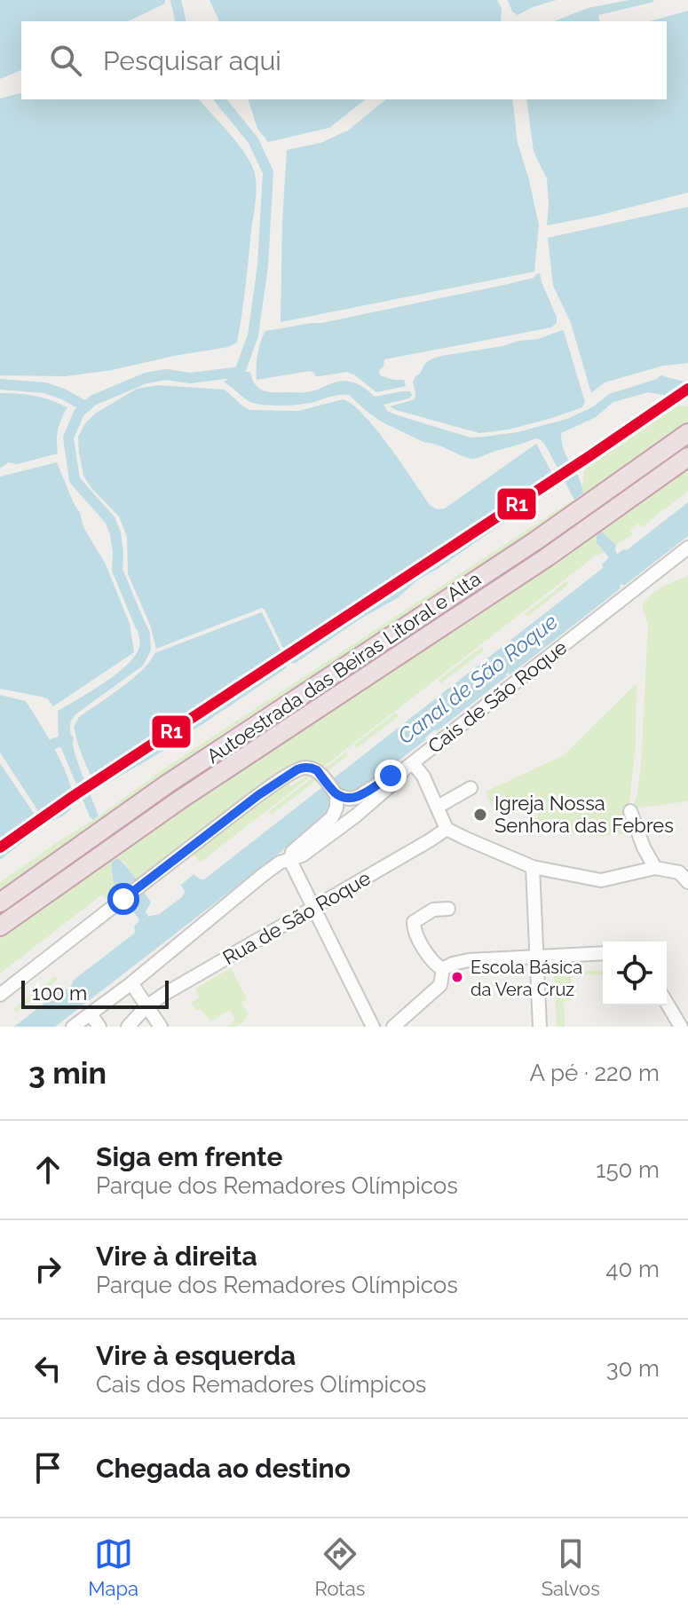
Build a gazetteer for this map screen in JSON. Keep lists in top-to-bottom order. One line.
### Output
{"streets":{"highway":["Autoestrada das Beiras Litoral e Alta"],"street":["Cais de São Roque","Rua de São Roque"]},"water":["Canal de São Roque"],"places":["Igreja Nossa Senhora das Febres","Escola Básica da Vera Cruz"],"lines":["transit line R1"],"scale_bar":"100 m","page":{"search":"Pesquisar aqui","scale":"100 m","heading":["3 min","A pé · 220 m"],"list":[["Siga em frente","Parque dos Remadores Olímpicos","150 m"],["Vire à direita","Parque dos Remadores Olímpicos","40 m"],["Vire à esquerda","Cais dos Remadores Olímpicos","30 m"],"Chegada ao destino"],"nav":["Mapa","Rotas","Salvos"]}}
